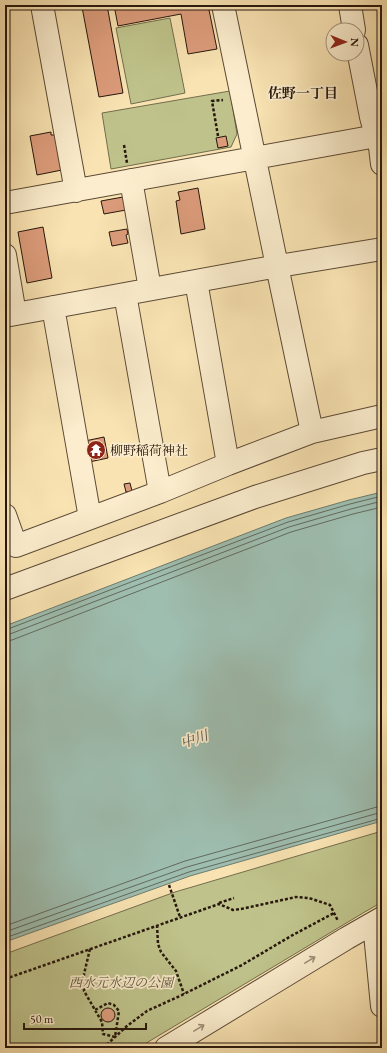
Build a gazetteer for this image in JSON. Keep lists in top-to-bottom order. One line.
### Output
{"districts":["佐野一丁目"],"water":["中川"],"parks":["西水元水辺の公園"],"places":{"temple":["柳野稲荷神社"]},"scale_bar":"50 m","north":"right"}
